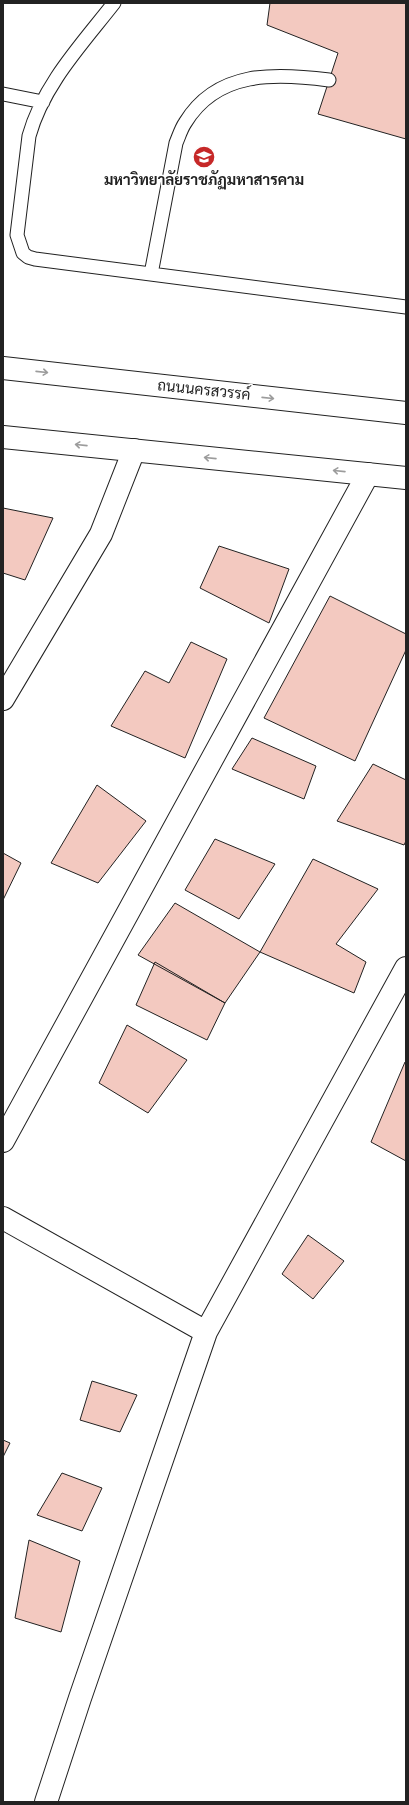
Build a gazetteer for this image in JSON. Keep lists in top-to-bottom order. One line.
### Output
{"streets":{"street":["ถนนนครสวรรค์"]},"places":{"school or university":["มหาวิทยาลัยราชภัฏมหาสารคาม"]}}
